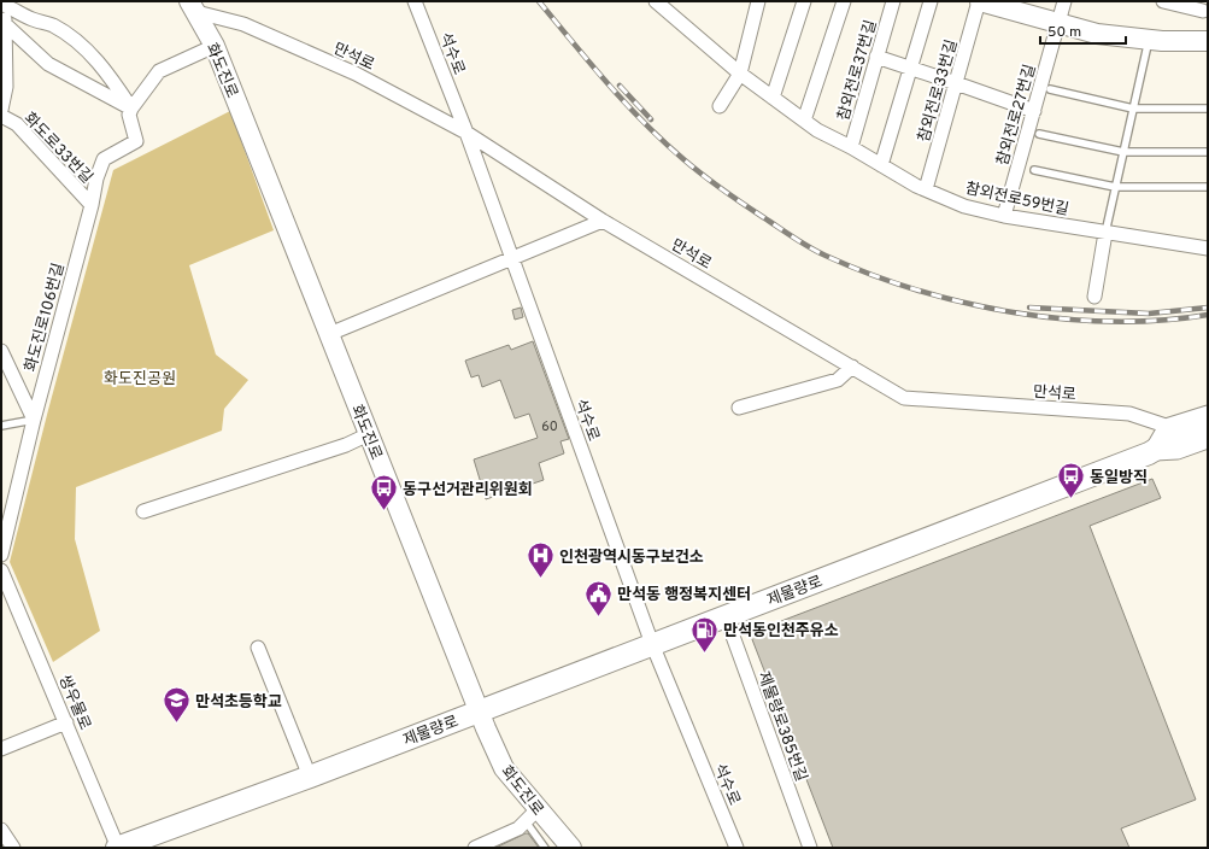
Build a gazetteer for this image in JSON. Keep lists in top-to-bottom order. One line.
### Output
{"streets":{"main road":["제물량로"],"street":["석수로","만석로","화도진로","참외전로37번길","참외전로33번길","참외전로27번길","화도로33번길","참외전로59번길","화도진로106번길","쌍우물로","제물량로385번길"]},"crossings":[["석수로","만석로"],["석수로","제물량로"],["만석로","화도진로"],["만석로","제물량로"],["화도진로","제물량로"],["참외전로37번길","참외전로59번길"],["참외전로33번길","참외전로59번길"],["참외전로27번길","참외전로59번길"],["화도로33번길","화도진로106번길"],["제물량로","쌍우물로"],["제물량로","제물량로385번길"]],"parks":["화도진공원"],"places":{"bus stop":["동일방직","동구선거관리위원회"],"hospital":["인천광역시동구보건소"],"public building":["만석동 행정복지센터"],"fuel station":["만석동인천주유소"],"school or university":["만석초등학교"]},"house_numbers":["60"],"scale_bar":"50 m"}
